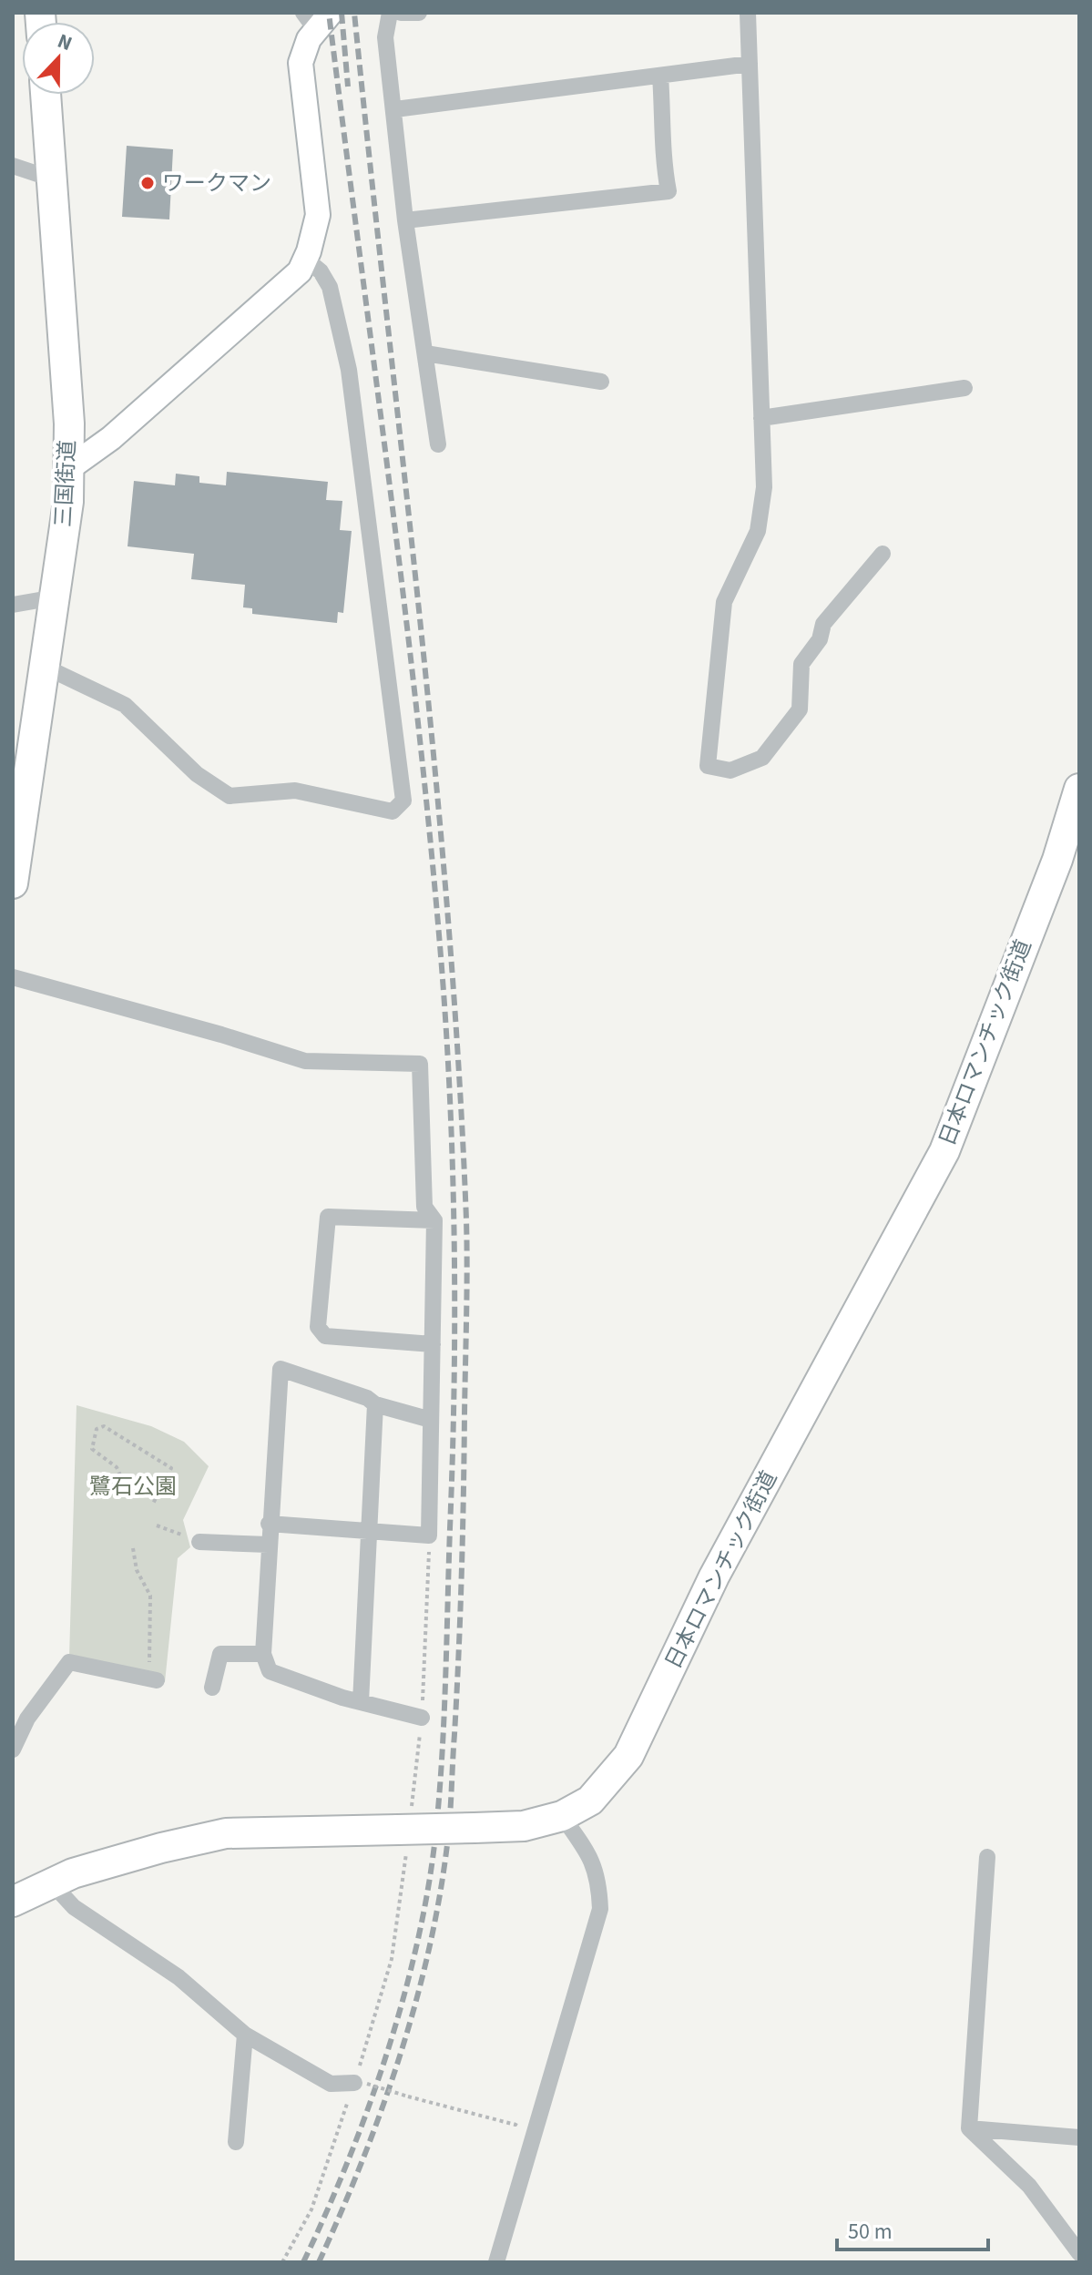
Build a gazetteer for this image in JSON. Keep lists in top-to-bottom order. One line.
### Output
{"streets":{"highway":["三国街道","日本ロマンチック街道"]},"parks":["鷺石公園"],"places":["ワークマン"],"scale_bar":"50 m","north":"top"}
